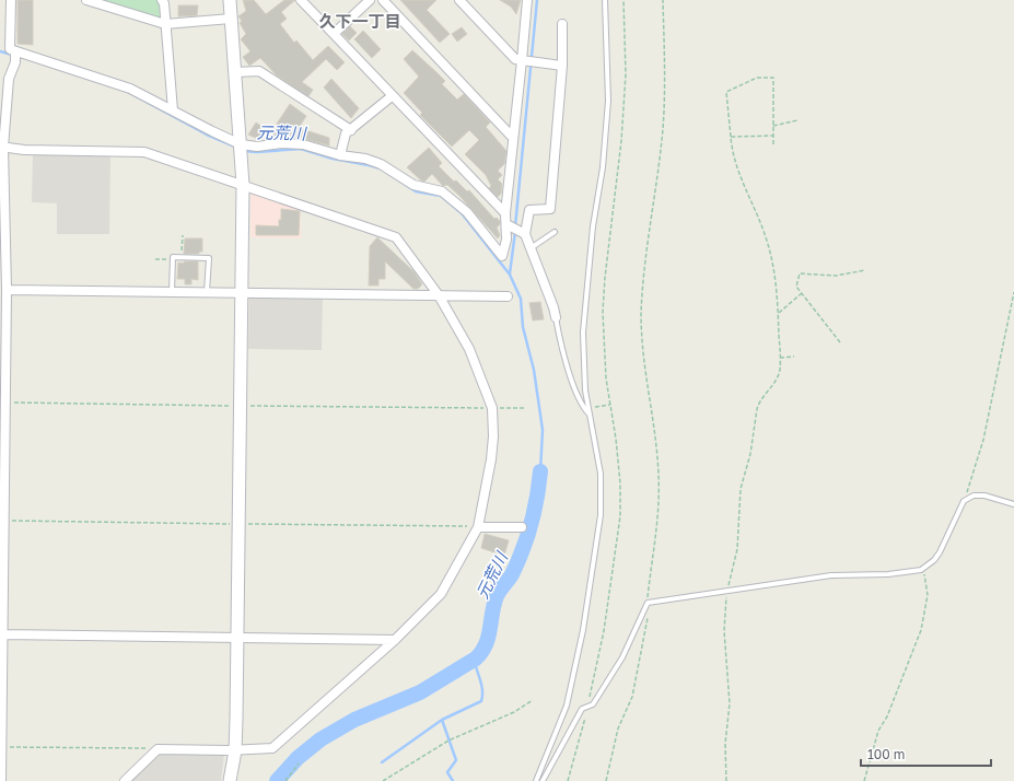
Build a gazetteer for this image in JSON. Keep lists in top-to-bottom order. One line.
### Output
{"districts":["久下一丁目"],"water":["元荒川"],"scale_bar":"100 m"}
